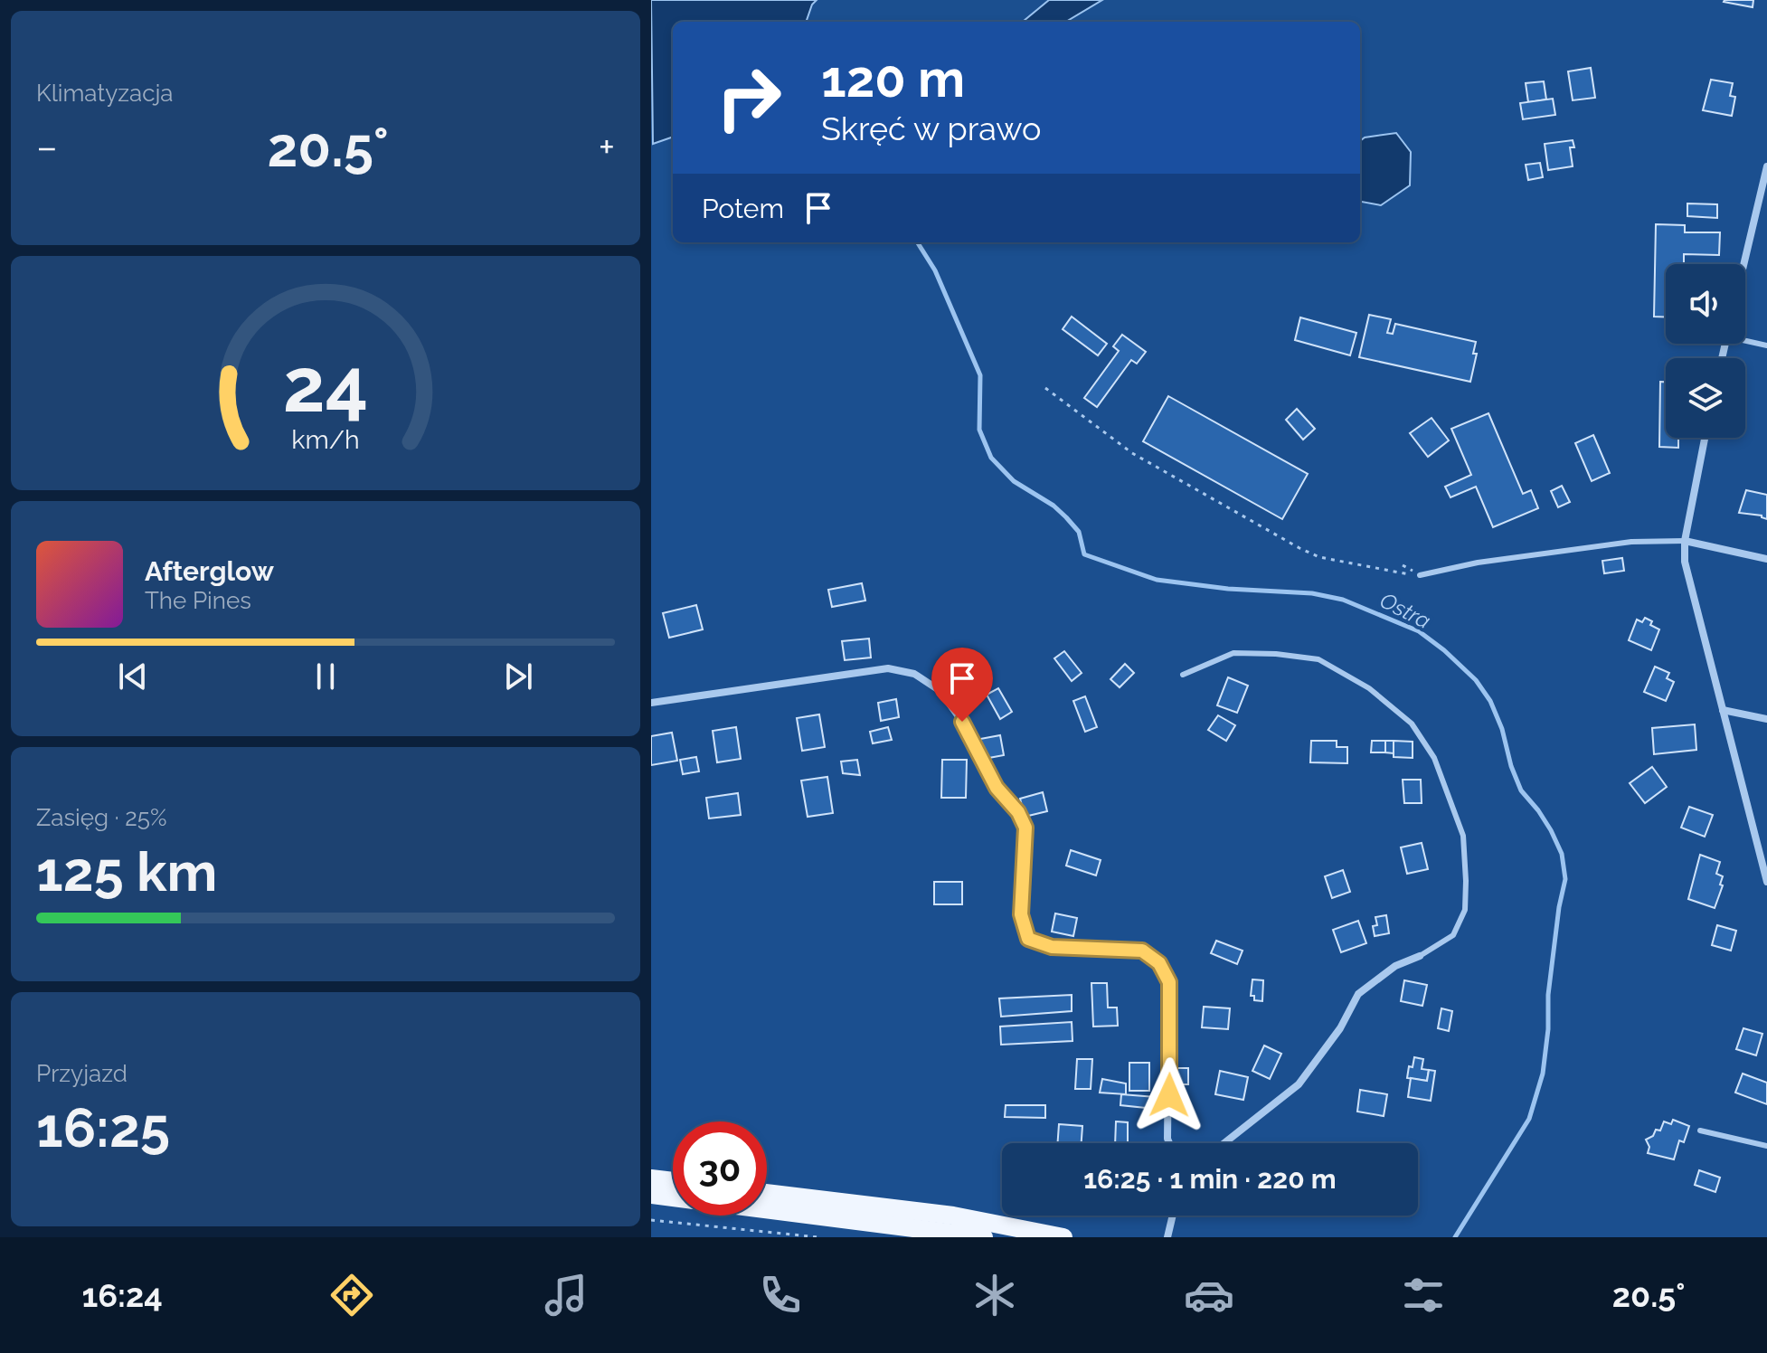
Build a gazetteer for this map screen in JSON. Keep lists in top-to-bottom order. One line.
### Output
{"water":["Ostra"],"page":{"tile":["Klimatyzacja",["Zasięg · 25%","125 km"],["Przyjazd","16:25"]],"turn":["120 m","Skręć w prawo"],"heat":["−","20.5°","+"],"then":"Potem","song":["Afterglow","The Pines"],"limit":"30","trip":"16:25 · 1 min · 220 m","tabs":["16:24","20.5°"],"gauge":["24","km/h"]}}
